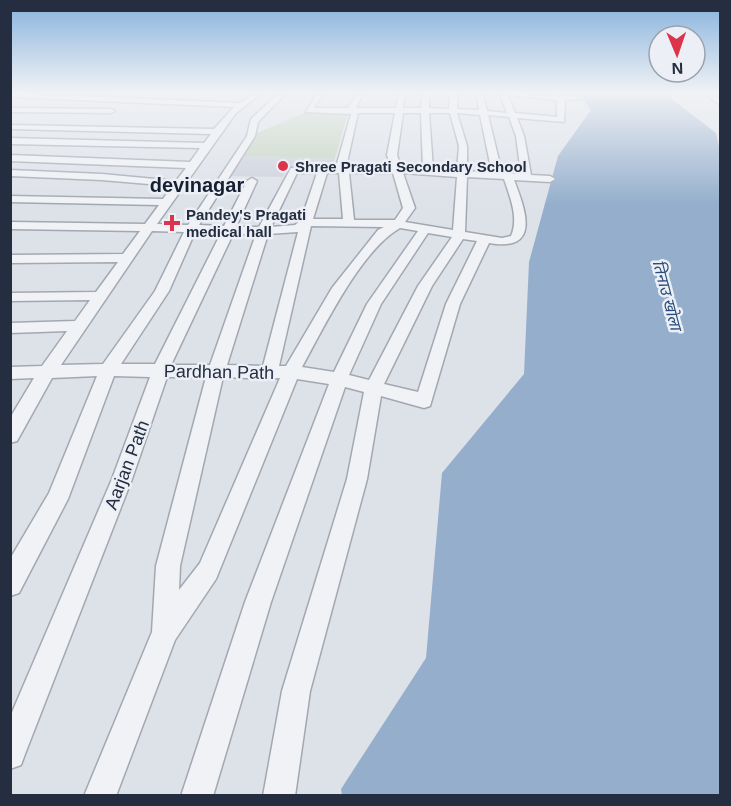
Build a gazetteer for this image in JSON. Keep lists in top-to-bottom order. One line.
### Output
{"streets":{"street":["Pardhan Path","Aarjan Path"]},"crossings":[["Pardhan Path","Aarjan Path"]],"districts":["devinagar"],"water":["तिनाउ खोला"],"places":{"other":["Shree Pragati Secondary School"],"health":["Pandey's Pragati medical hall"]},"north":"bottom"}
